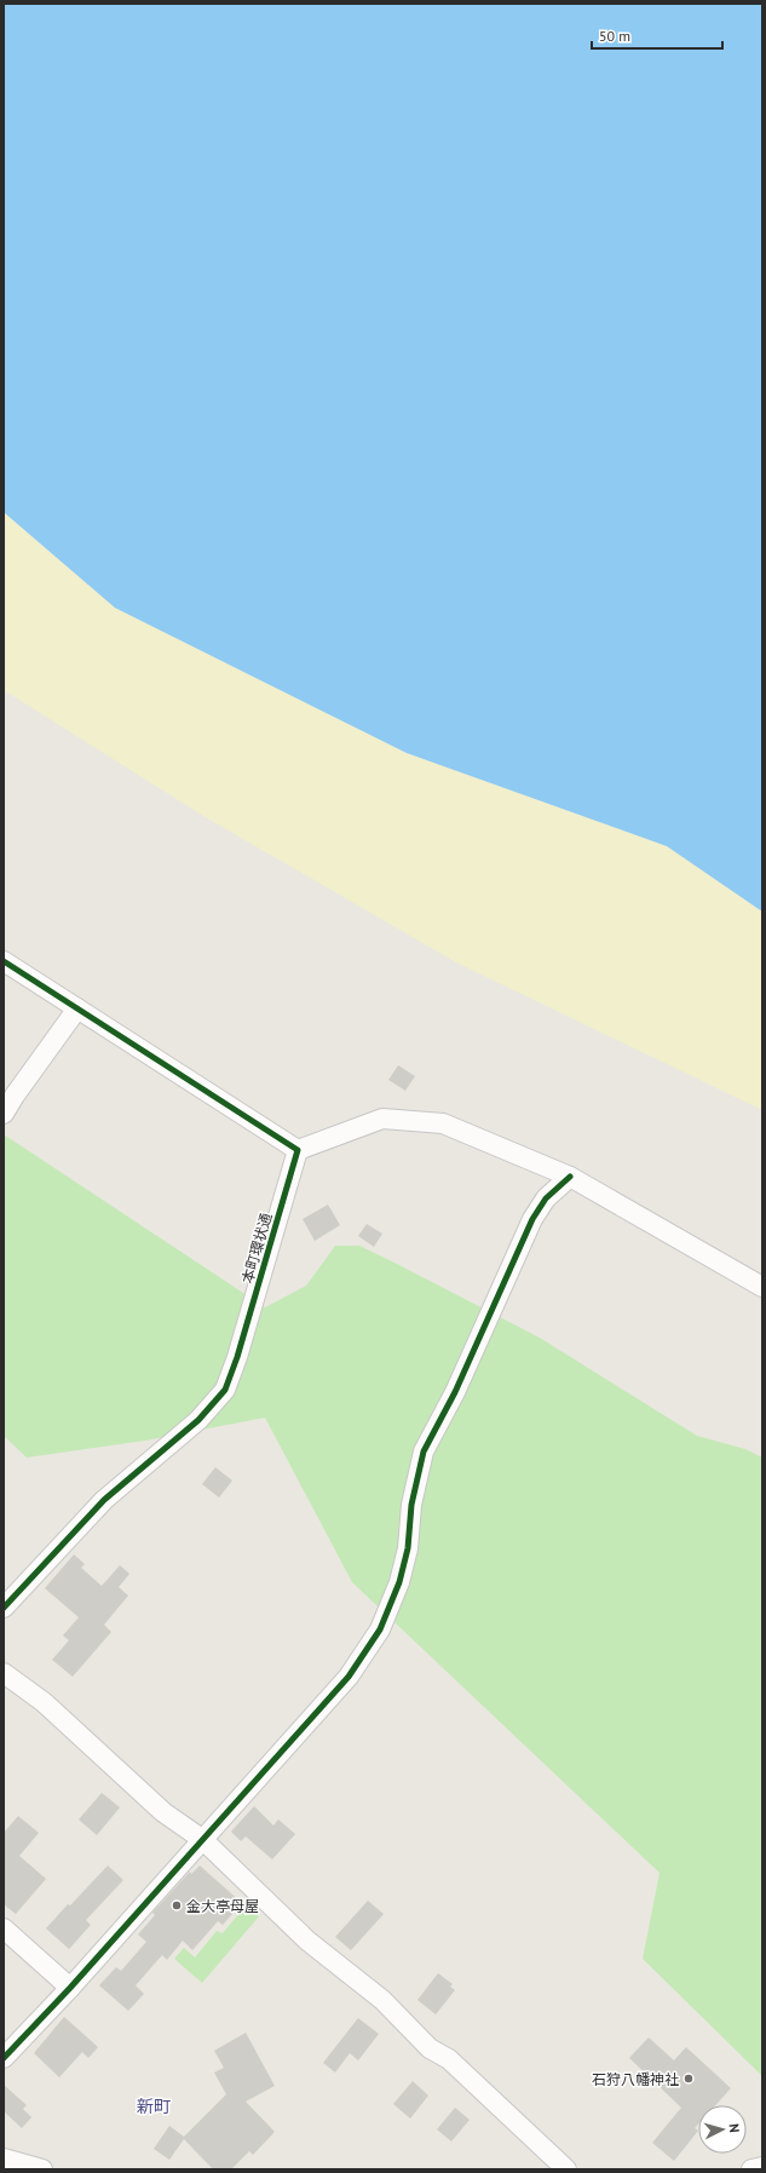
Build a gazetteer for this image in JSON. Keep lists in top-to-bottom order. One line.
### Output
{"streets":{"street":["本町環状通"]},"districts":["新町"],"places":["金大亭母屋","石狩八幡神社"],"scale_bar":"50 m","north":"right"}
